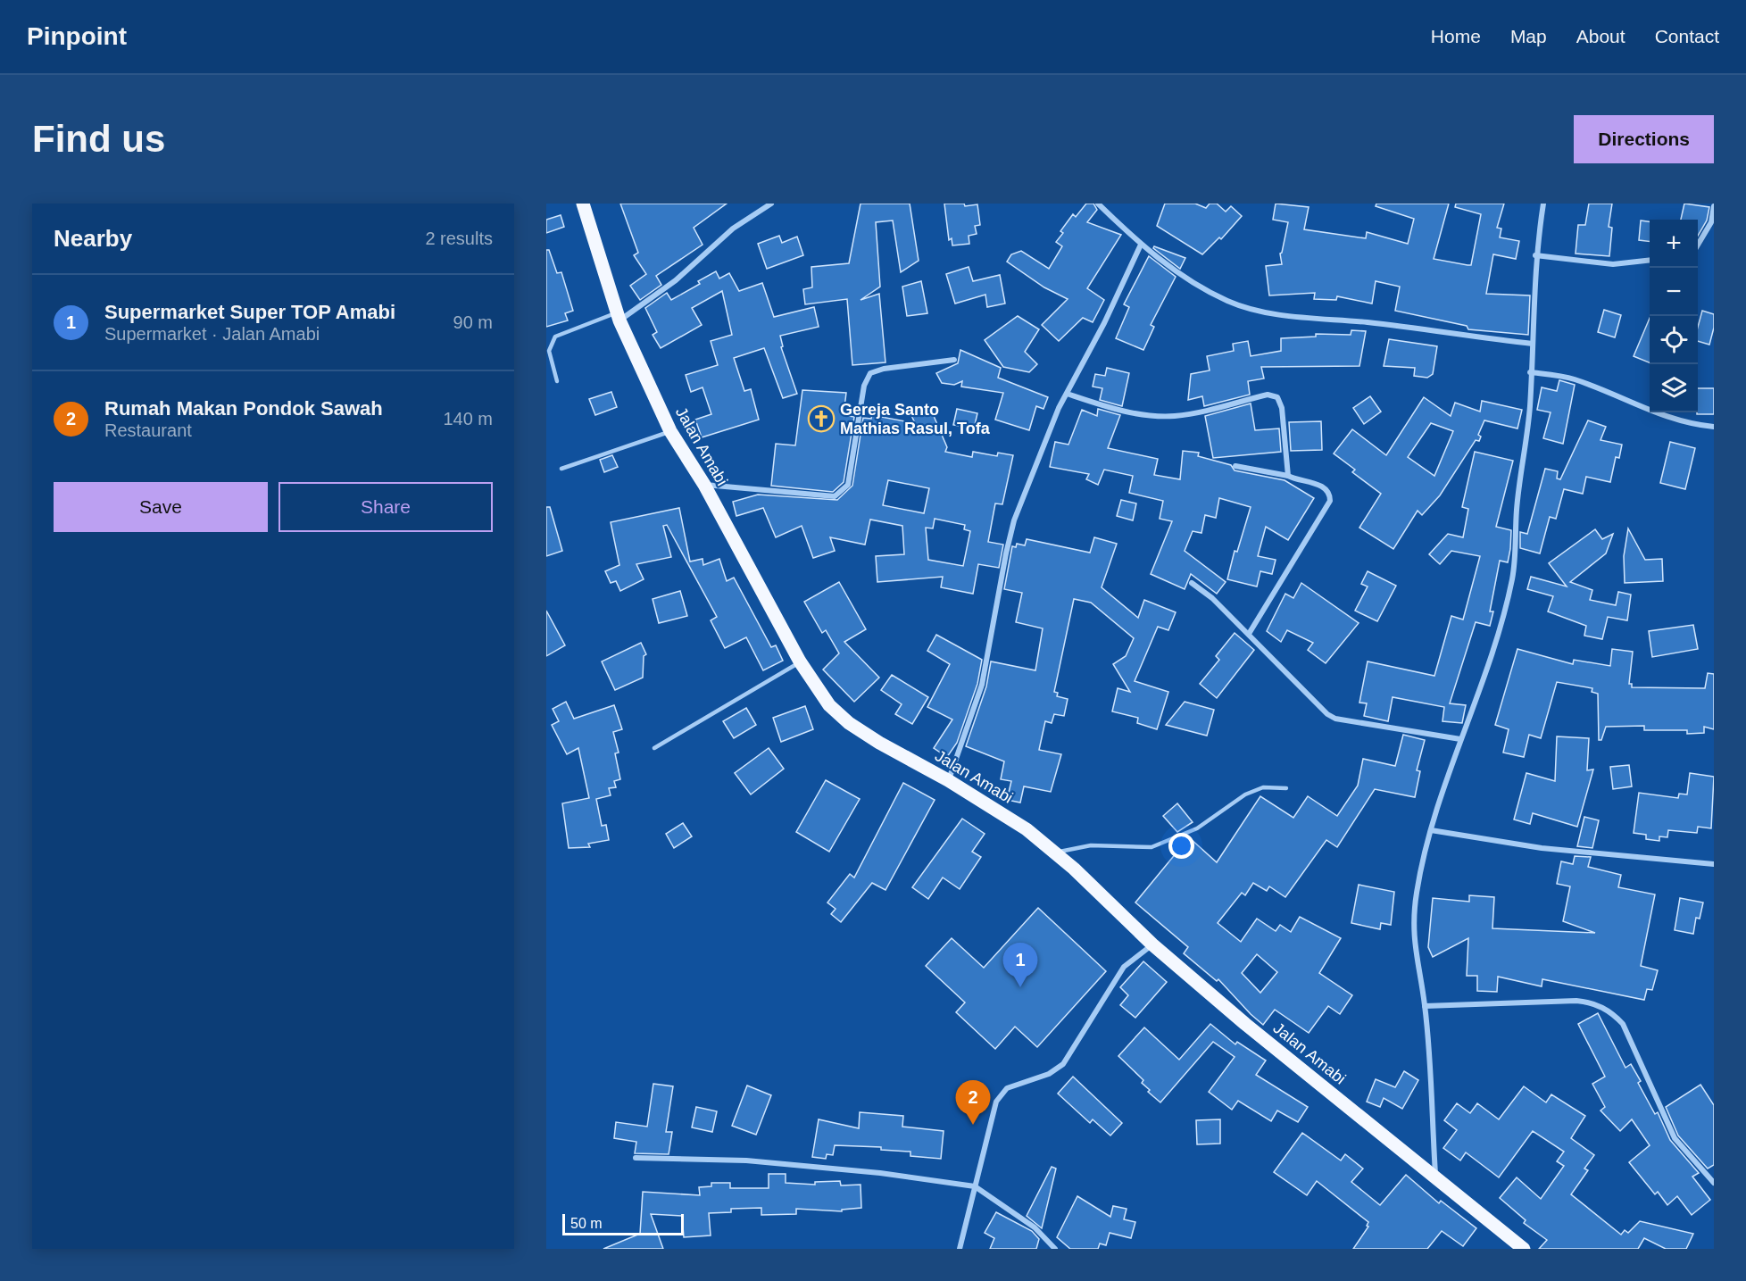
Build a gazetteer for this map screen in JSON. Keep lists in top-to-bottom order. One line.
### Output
{"streets":{"main road":["Jalan Amabi"]},"places":{"church":["Gereja Santo Mathias Rasul, Tofa"]},"scale_bar":"50 m","page":{"header":"Pinpoint","nav":["Home","Map","About","Contact"],"buttons":["Directions",["Save","Share"]],"title":"Find us","heading":["Nearby","2 results"],"map_buttons":["+","−"],"list":[{"mark":"1","name":"Supermarket Super TOP Amabi","note":"Supermarket · Jalan Amabi","value":"90 m"},{"mark":"2","name":"Rumah Makan Pondok Sawah","note":"Restaurant","value":"140 m"}],"pins":["1","2"],"scale":"50 m"}}
